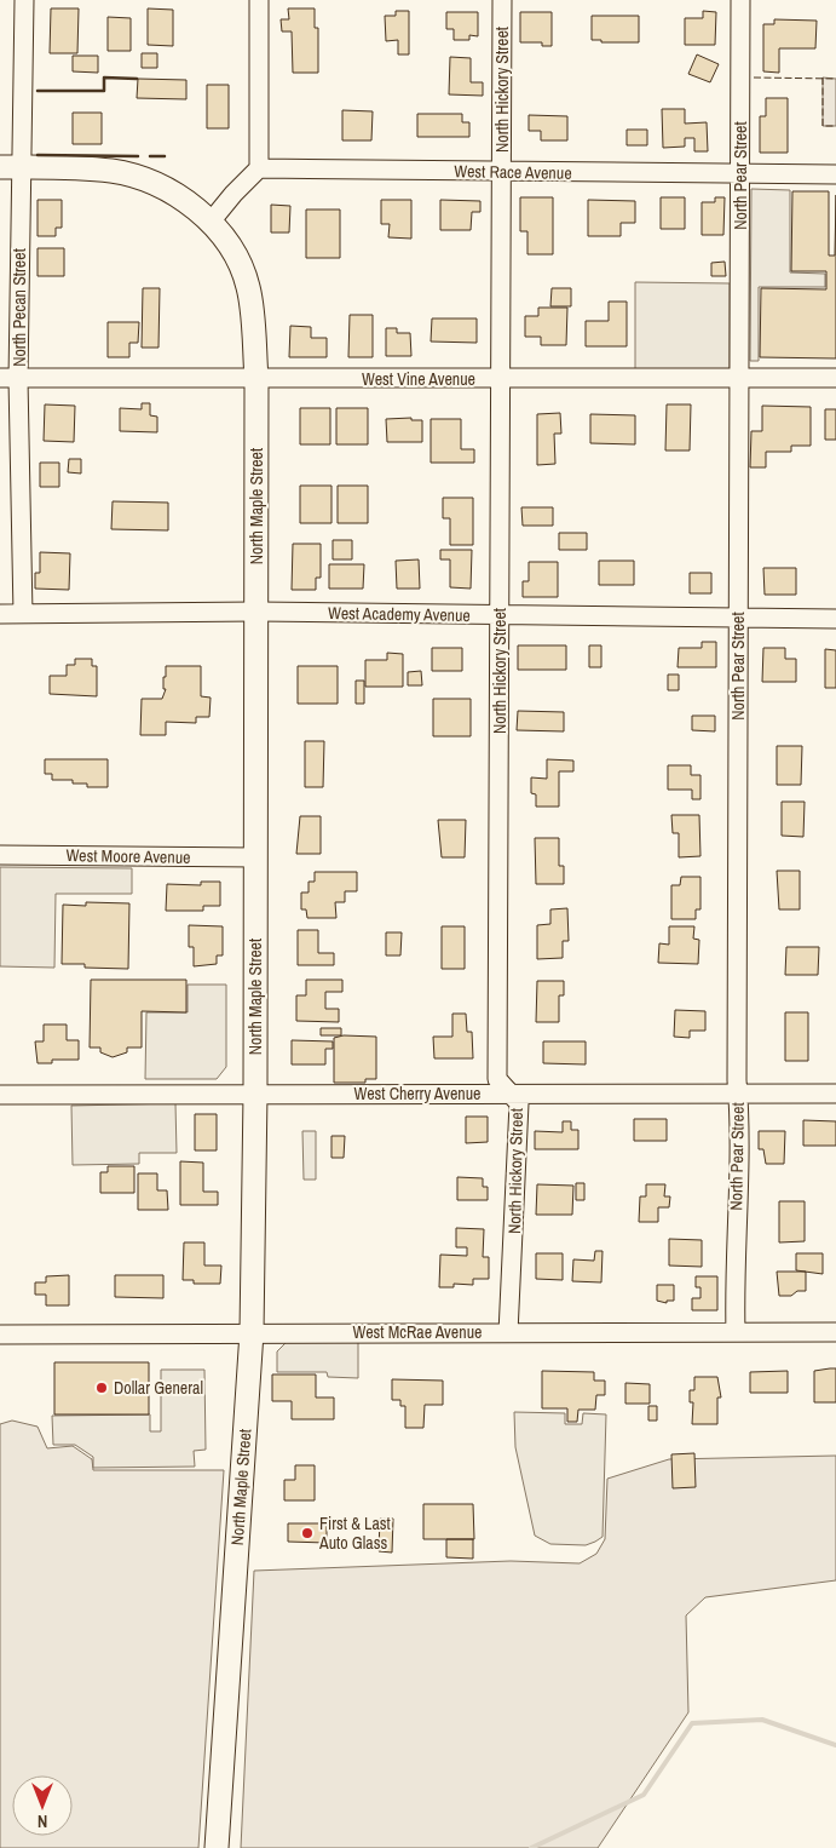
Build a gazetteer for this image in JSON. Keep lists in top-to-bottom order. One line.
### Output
{"streets":{"main road":["North Maple Street"],"street":["North Hickory Street","West Race Avenue","North Pear Street","North Pecan Street","West Vine Avenue","West Academy Avenue","West Moore Avenue","West Cherry Avenue","West McRae Avenue"]},"crossings":[["North Hickory Street","West Race Avenue"],["North Hickory Street","West Vine Avenue"],["North Hickory Street","West Academy Avenue"],["North Hickory Street","West Cherry Avenue"],["North Hickory Street","West McRae Avenue"],["West Race Avenue","North Pear Street"],["North Pear Street","West Vine Avenue"],["North Pear Street","West Academy Avenue"],["North Pear Street","West Cherry Avenue"],["North Pear Street","West McRae Avenue"],["North Pecan Street","West Vine Avenue"],["North Pecan Street","North Maple Street"],["North Pecan Street","West Academy Avenue"],["West Vine Avenue","North Maple Street"],["North Maple Street","West Academy Avenue"],["North Maple Street","West Moore Avenue"],["North Maple Street","West Cherry Avenue"],["North Maple Street","West McRae Avenue"]],"places":["Dollar General","First & Last Auto Glass"],"north":"bottom"}
